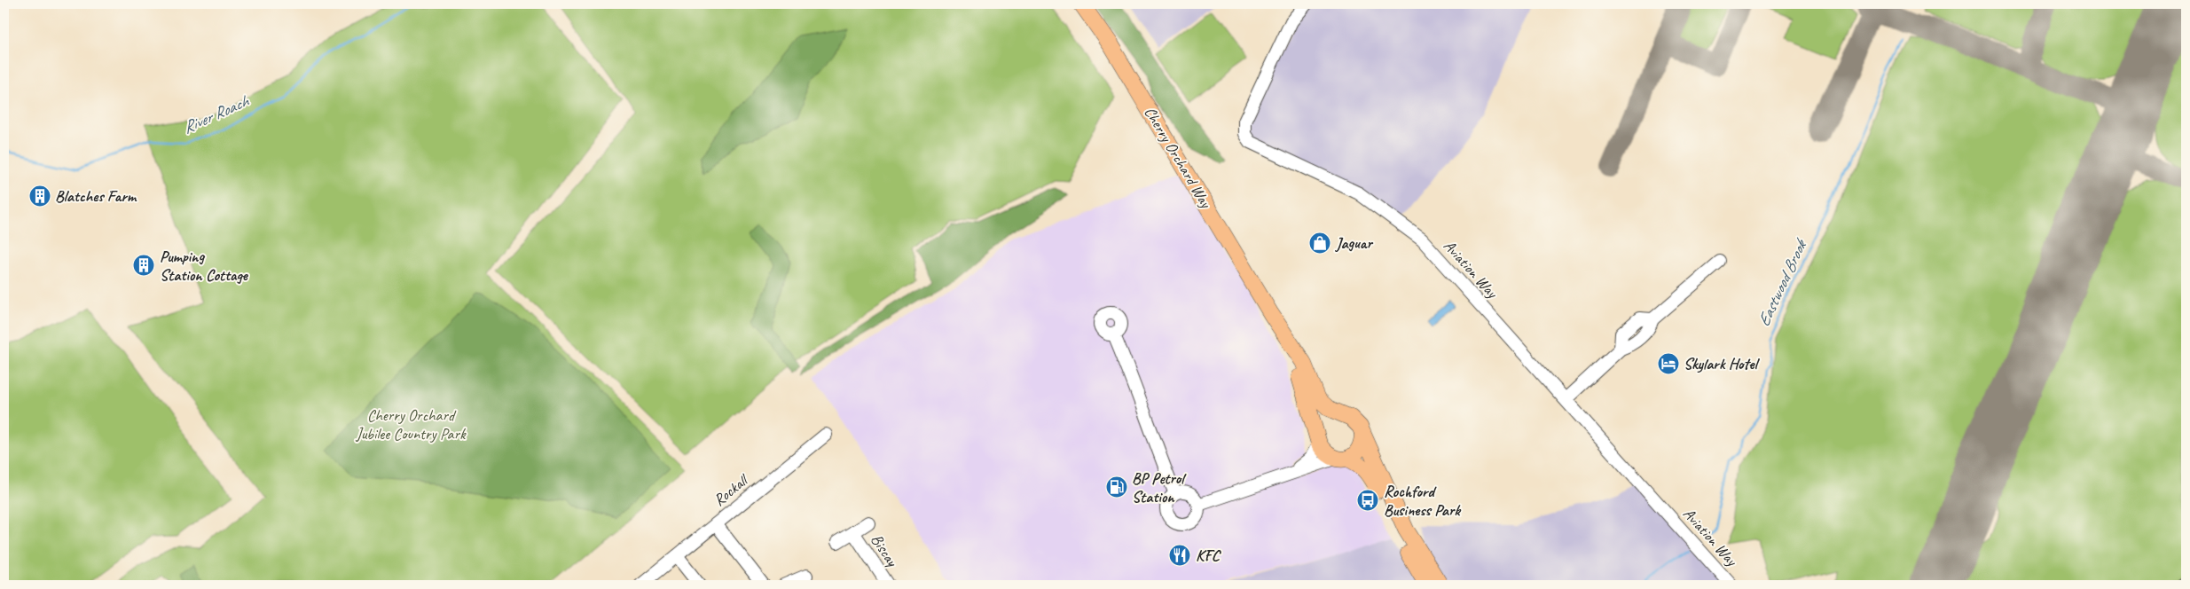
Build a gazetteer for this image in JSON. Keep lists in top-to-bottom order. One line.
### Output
{"streets":{"main road":["Cherry Orchard Way"],"street":["Aviation Way","Rockall","Biscay"]},"water":["River Roach","Eastwood Brook"],"parks":["Cherry Orchard Jubilee Country Park"],"places":{"building":["Blatches Farm","Pumping Station Cottage"],"shop":["Jaguar"],"hotel":["Skylark Hotel"],"fuel station":["BP Petrol Station"],"bus stop":["Rochford Business Park"],"restaurant":["KFC"]}}
